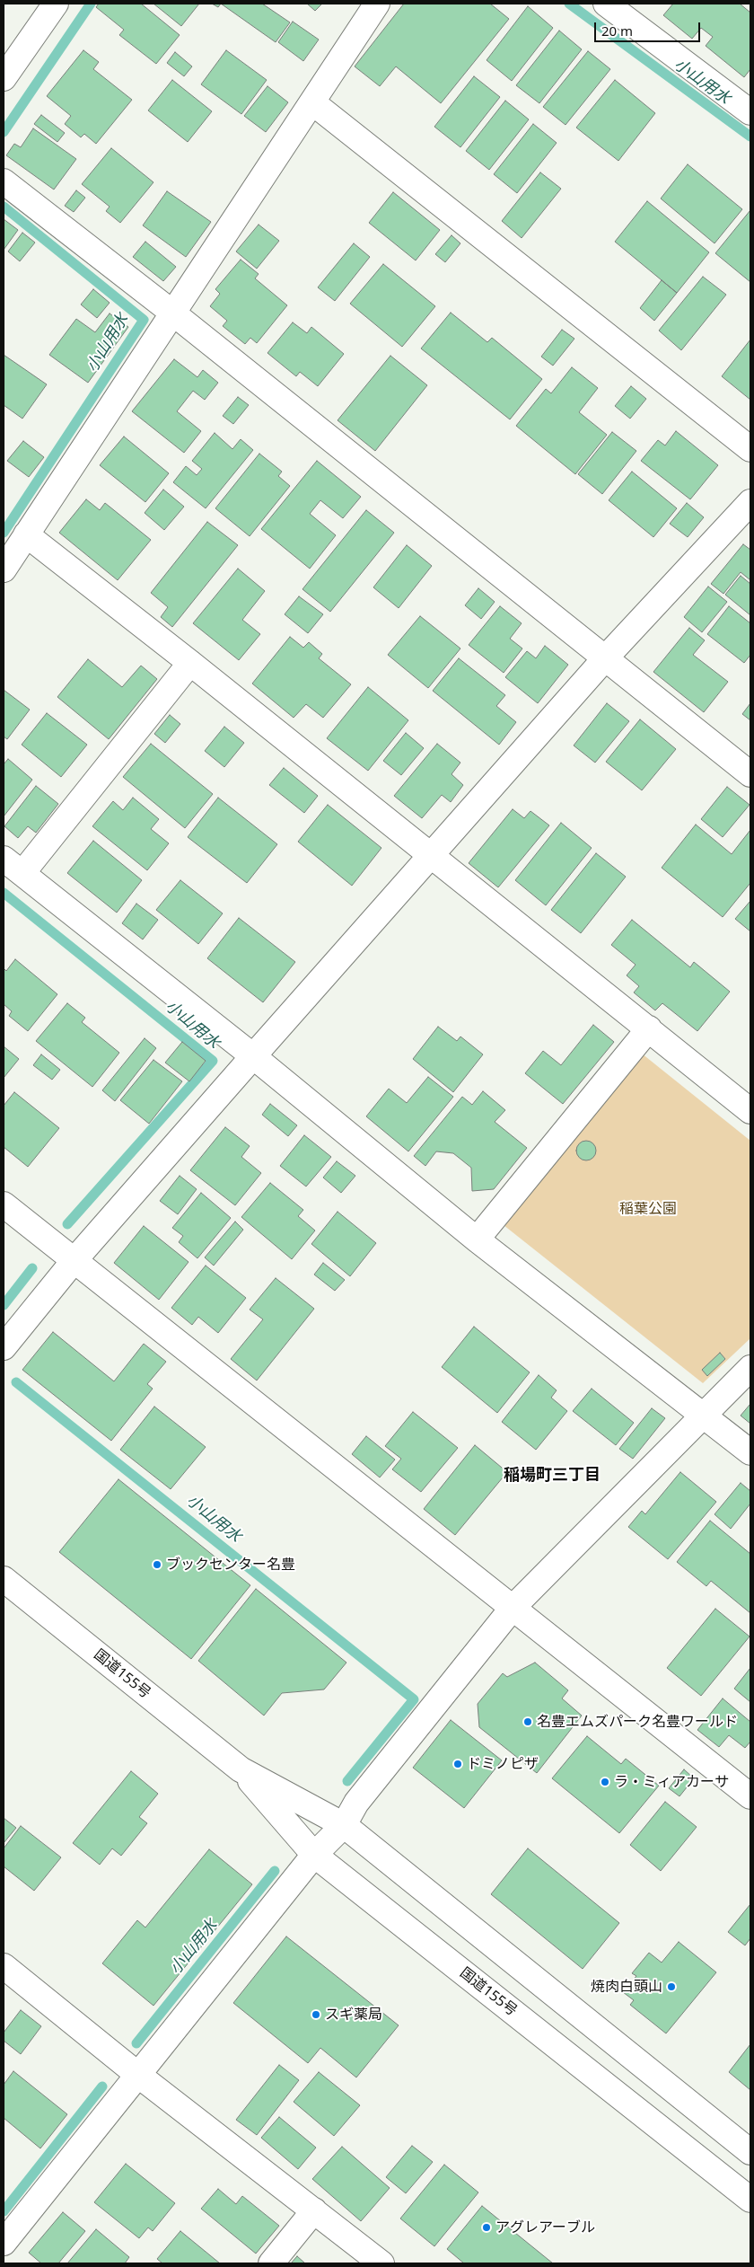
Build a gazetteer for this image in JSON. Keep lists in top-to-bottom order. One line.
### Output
{"streets":{"main road":["国道155号"]},"districts":["稲場町三丁目"],"water":["小山用水"],"parks":["稲葉公園"],"places":["ブックセンター名豊","名豊エムズパーク名豊ワールド","ドミノピザ","ラ・ミィアカーサ","焼肉白頭山","スギ薬局","アグレアーブル"],"scale_bar":"20 m"}
